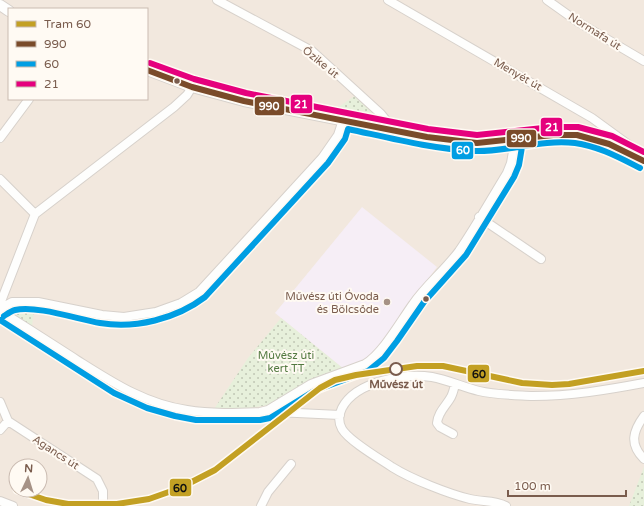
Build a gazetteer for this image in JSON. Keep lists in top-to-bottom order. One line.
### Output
{"streets":{"street":["Normafa út","Őzike út","Menyét út","Agancs út"]},"parks":["Művész úti kert TT"],"places":["Művész úti Óvoda és Bölcsőde","Művész út"],"lines":["transit line 21","transit line 990","transit line 60","tram line 60"],"legend":["Tram 60","990","60","21"],"scale_bar":"100 m","north":"top"}
